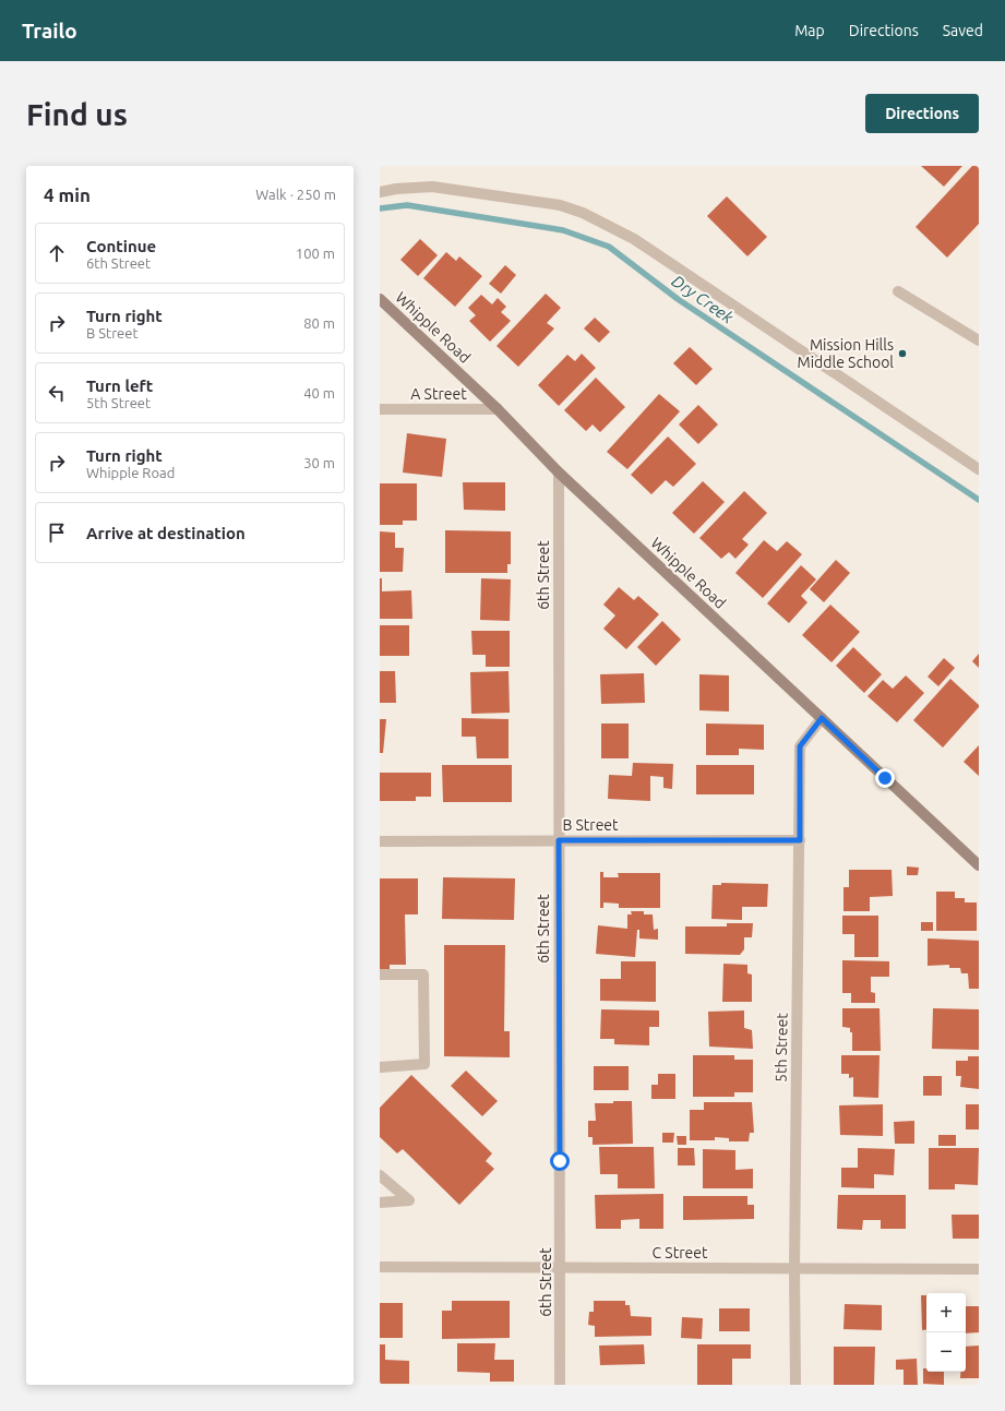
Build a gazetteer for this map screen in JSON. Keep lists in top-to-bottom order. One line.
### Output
{"streets":{"main road":["Whipple Road"],"street":["A Street","6th Street","B Street","5th Street","C Street"]},"crossings":[["Whipple Road","A Street"],["Whipple Road","6th Street"],["Whipple Road","5th Street"],["6th Street","B Street"],["6th Street","C Street"],["B Street","5th Street"],["5th Street","C Street"]],"water":["Dry Creek"],"places":["Mission Hills Middle School"],"page":{"header":"Trailo","nav":["Map","Directions","Saved"],"buttons":"Directions","title":"Find us","heading":["4 min","Walk · 250 m"],"list":[["Continue","6th Street","100 m"],["Turn right","B Street","80 m"],["Turn left","5th Street","40 m"],["Turn right","Whipple Road","30 m"],"Arrive at destination"],"map_buttons":["+","−"]}}
